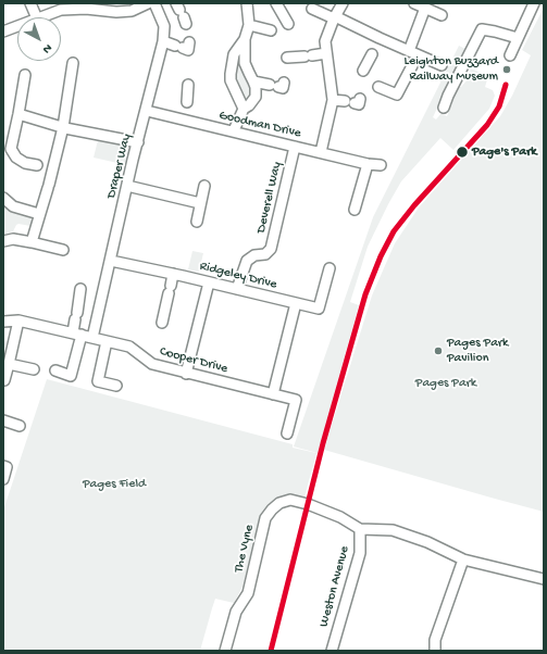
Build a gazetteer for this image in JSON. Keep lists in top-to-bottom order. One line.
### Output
{"streets":{"street":["Goodman Drive","Draper Way","Deverell Way","Ridgeley Drive","Cooper Drive","The Vyne","Weston Avenue"]},"crossings":[["Goodman Drive","Draper Way"],["Goodman Drive","Deverell Way"],["Draper Way","Ridgeley Drive"],["Draper Way","Cooper Drive"],["Deverell Way","Ridgeley Drive"],["The Vyne","Weston Avenue"]],"parks":["Pages Park","Pages Field"],"places":["Leighton Buzzard Railway Museum","Page's Park","Pages Park Pavilion"],"north":"bottom right"}
